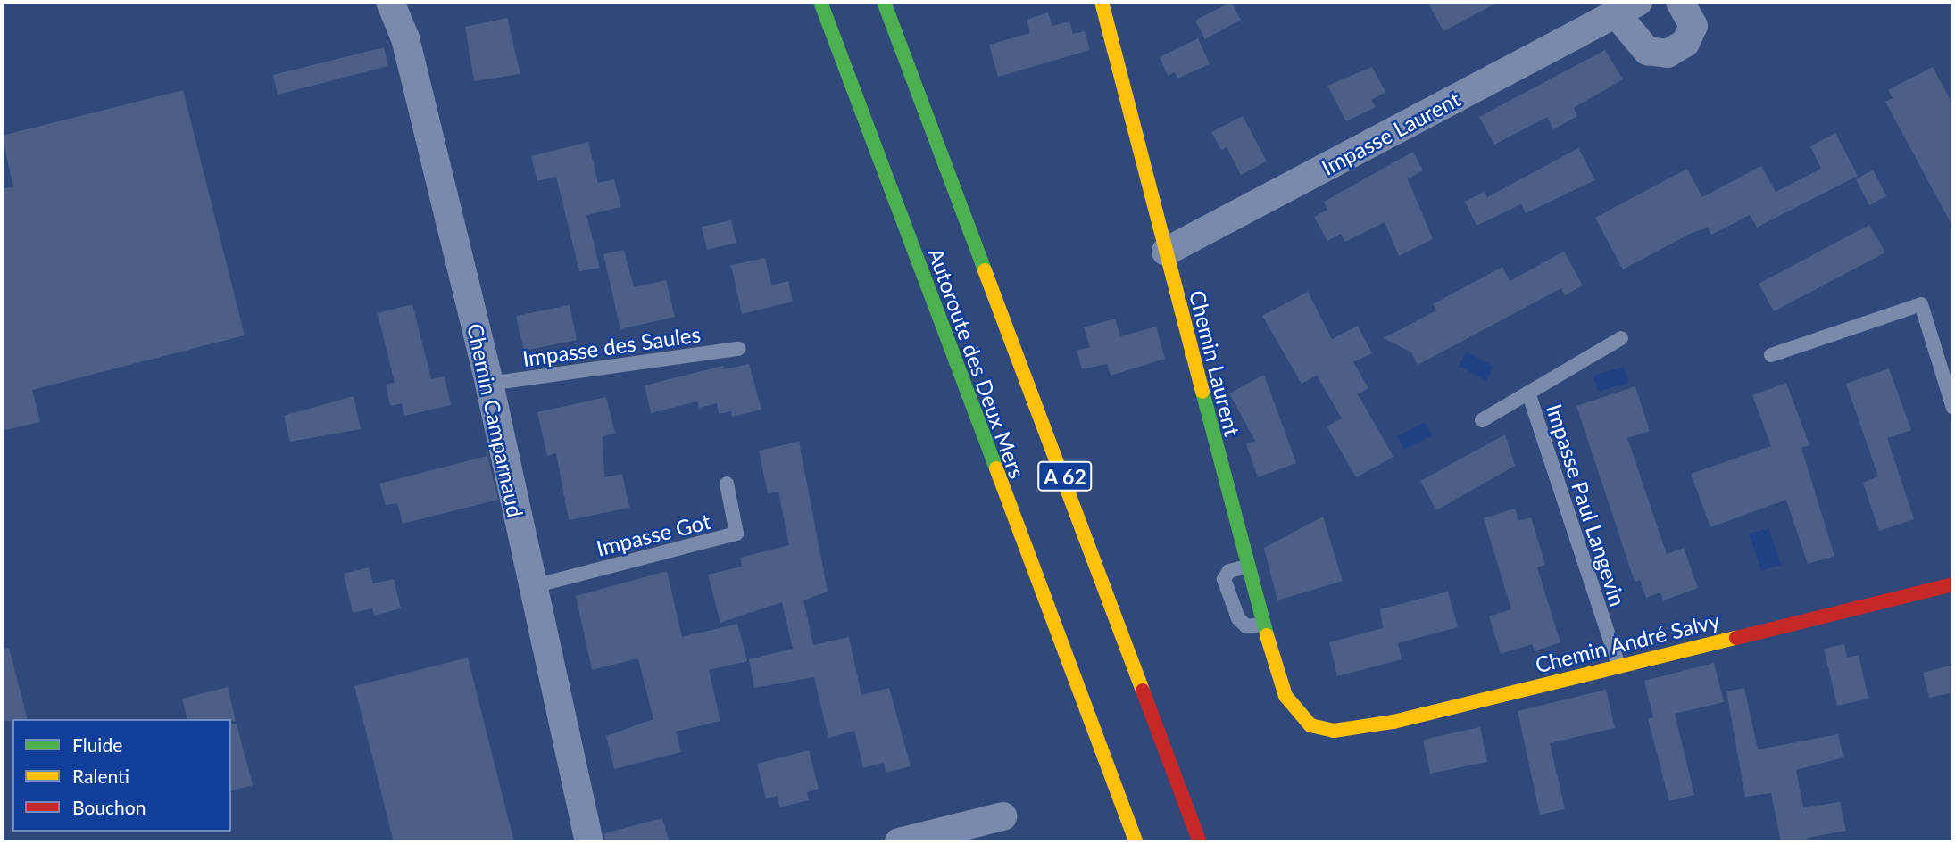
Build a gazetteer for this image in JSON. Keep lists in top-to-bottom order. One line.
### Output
{"streets":{"main road":["Autoroute des Deux Mers","Chemin Laurent","A 62","Chemin André Salvy"],"street":["Impasse Laurent","Chemin Camparnaud"],"lane":["Impasse des Saules","Impasse Paul Langevin","Impasse Got"]},"crossings":[["Impasse Laurent","Chemin Laurent"],["Impasse des Saules","Chemin Camparnaud"],["Chemin Laurent","Chemin André Salvy"],["Chemin Camparnaud","Impasse Got"],["Impasse Paul Langevin","Chemin André Salvy"]],"legend":["Fluide","Ralenti","Bouchon"]}
